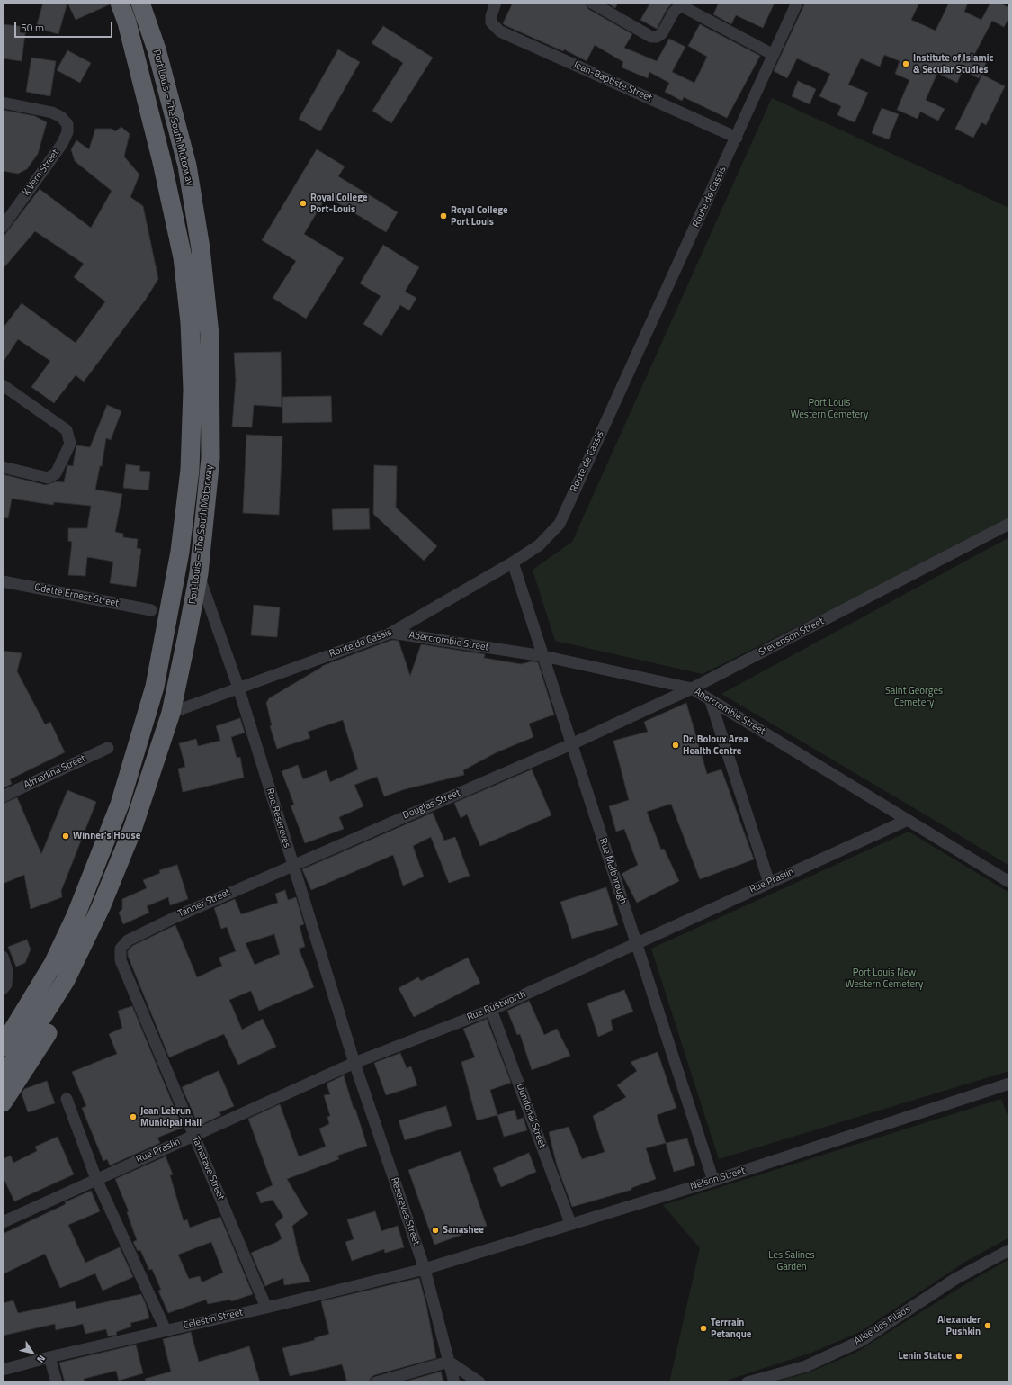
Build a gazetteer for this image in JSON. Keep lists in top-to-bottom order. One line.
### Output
{"streets":{"highway":["Port Louis – The South Motorway"],"street":["Jean-Baptiste Street","K.Vern Street","Route de Cassis","Odette Ernest Street","Stevenson Street","Abercrombie Street","Almadina Street","Douglas Street","Rue Resereves","Rue Malborough","Rue Praslin","Tanner Street","Rue Rustworth","Dundonal Street","Tamatave Street","Nelson Street","Resereves Street","Celestin Street","Allée des Filaos"]},"crossings":[["Jean-Baptiste Street","Route de Cassis"],["Port Louis – The South Motorway","Route de Cassis"],["Port Louis – The South Motorway","Rue Resereves"],["Route de Cassis","Abercrombie Street"],["Route de Cassis","Rue Resereves"],["Route de Cassis","Rue Malborough"],["Stevenson Street","Abercrombie Street"],["Stevenson Street","Douglas Street"],["Stevenson Street","Rue Malborough"],["Abercrombie Street","Rue Malborough"],["Abercrombie Street","Rue Praslin"],["Douglas Street","Rue Resereves"],["Douglas Street","Rue Malborough"],["Douglas Street","Tanner Street"],["Rue Resereves","Rue Praslin"],["Rue Resereves","Tanner Street"],["Rue Resereves","Rue Rustworth"],["Rue Resereves","Resereves Street"],["Rue Malborough","Rue Praslin"],["Rue Malborough","Rue Rustworth"],["Rue Malborough","Nelson Street"],["Rue Praslin","Rue Rustworth"],["Rue Praslin","Tamatave Street"],["Rue Praslin","Resereves Street"],["Tanner Street","Tamatave Street"],["Rue Rustworth","Dundonal Street"],["Rue Rustworth","Resereves Street"],["Dundonal Street","Nelson Street"],["Tamatave Street","Celestin Street"],["Nelson Street","Resereves Street"],["Nelson Street","Celestin Street"],["Resereves Street","Celestin Street"]],"parks":["Port Louis Western Cemetery","Saint Georges Cemetery","Port Louis New Western Cemetery","Les Salines Garden"],"places":["Institute of Islamic & Secular Studies","Royal College Port-Louis","Royal College Port Louis","Dr. Boloux Area Health Centre","Winner's House","Jean Lebrun Municipal Hall","Sanashee","Alexander Pushkin","Terrrain Petanque","Lenin Statue"],"scale_bar":"50 m","north":"bottom right"}
